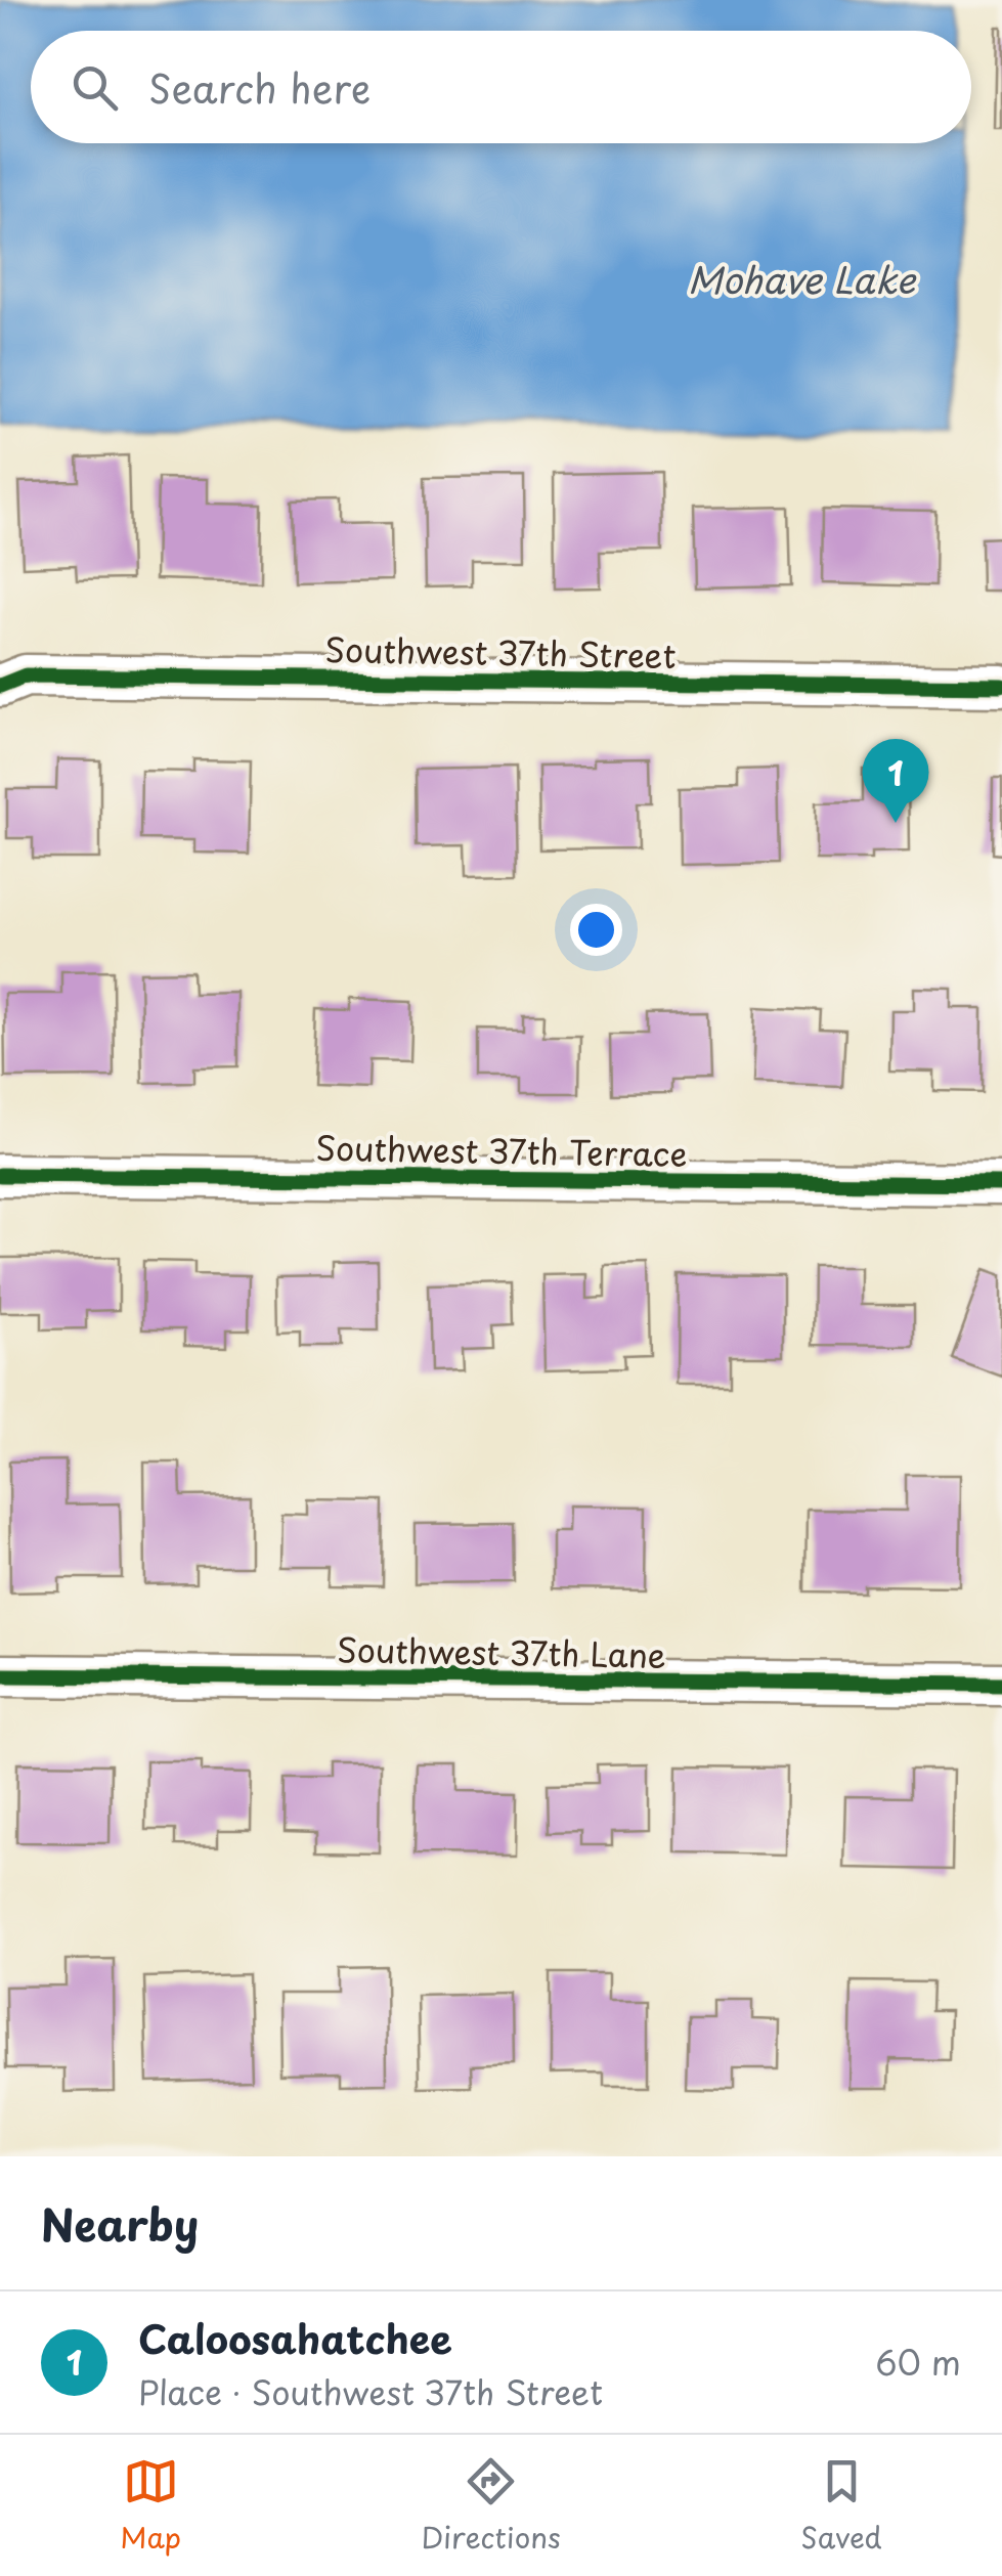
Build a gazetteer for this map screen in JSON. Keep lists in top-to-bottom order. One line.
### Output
{"streets":{"street":["Southwest 37th Street","Southwest 37th Terrace","Southwest 37th Lane"]},"water":["Mohave Lake"],"page":{"search":"Search here","pins":"1","heading":"Nearby","list":[{"mark":"1","name":"Caloosahatchee","note":"Place · Southwest 37th Street","value":"60 m"}],"nav":["Map","Directions","Saved"]}}
